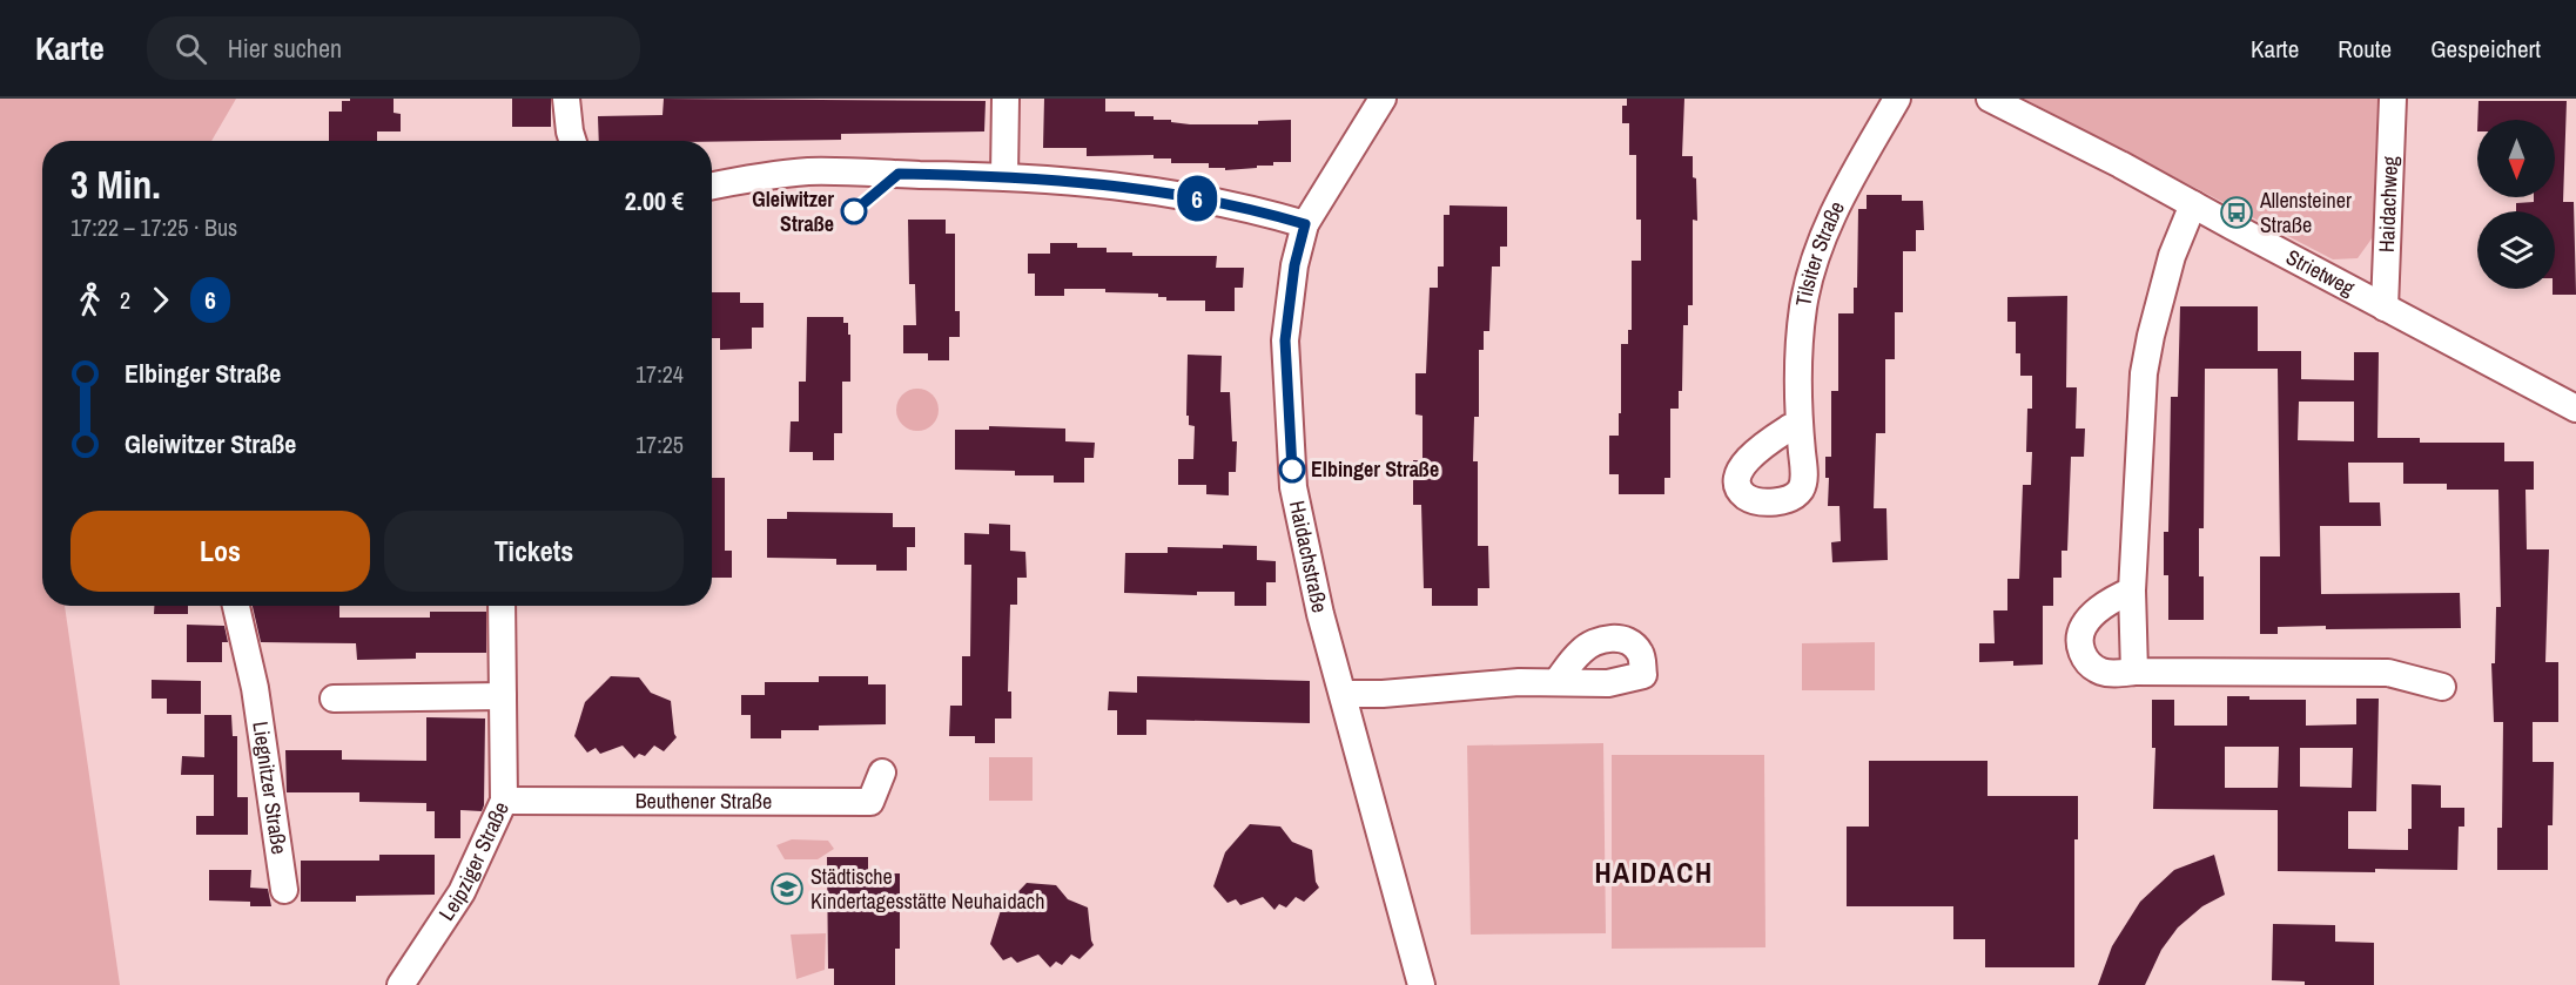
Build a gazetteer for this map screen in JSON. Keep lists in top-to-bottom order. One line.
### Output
{"streets":{"street":["Haidachweg","Tilsiter Straße","Strietweg","Haidachstraße","Liegnitzer Straße","Beuthener Straße","Leipziger Straße"]},"crossings":[["Haidachweg","Strietweg"],["Beuthener Straße","Leipziger Straße"]],"districts":["HAIDACH"],"places":{"other":["Gleiwitzer Straße","Elbinger Straße"],"bus stop":["Allensteiner Straße"],"school or university":["Städtische Kindertagesstätte Neuhaidach"]},"lines":["bus line 6"],"north":"bottom","page":{"header":"Karte","search":"Hier suchen","nav":["Karte","Route","Gespeichert"],"on_map":"6","heading":["3 Min.","17:22 – 17:25 · Bus","2.00 €"],"legs":["2","6"],"list":[{"name":"Elbinger Straße","value":"17:24"},{"name":"Gleiwitzer Straße","value":"17:25"}],"buttons":["Los","Tickets"]}}
